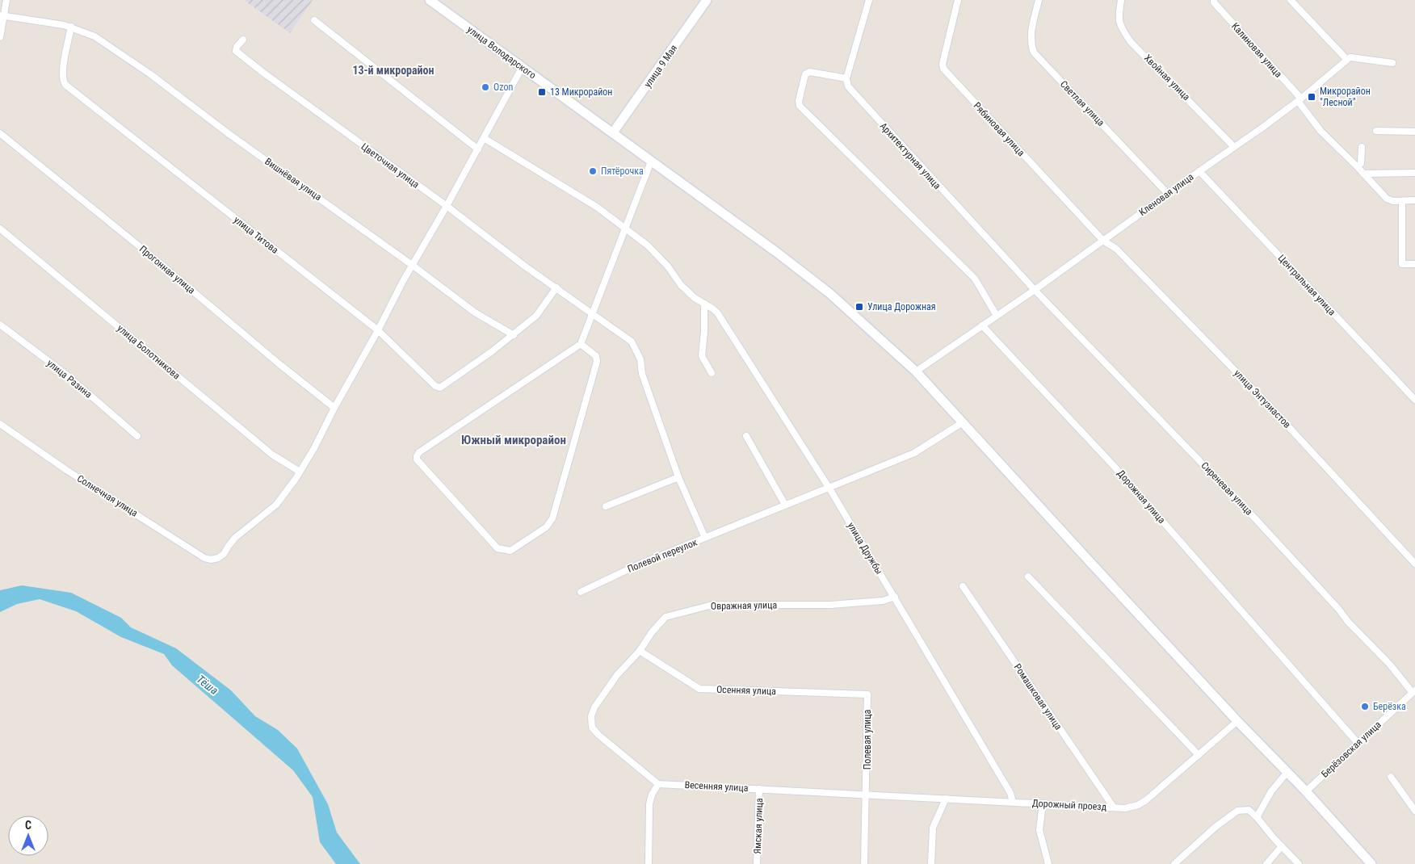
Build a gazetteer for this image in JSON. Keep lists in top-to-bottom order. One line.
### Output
{"streets":{"main road":["улица Володарского","улица 9 Мая"],"street":["Калиновая улица","Хвойная улица","Светлая улица","Рябиновая улица","Архитектурная улица","Цветочная улица","Вишнёвая улица","Кленовая улица","улица Титова","Прогонная улица","Центральная улица","улица Болотникова","улица Разина","улица Энтузиастов","Сиреневая улица","Солнечная улица","Дорожная улица","улица Дружбы","Полевой переулок","Овражная улица","Осенняя улица","Ромашковая улица","Полевая улица","Берёзовская улица","Весенняя улица","Дорожный проезд","Ямская улица"]},"crossings":[["Калиновая улица","Кленовая улица"],["улица Володарского","улица 9 Мая"],["улица Володарского","Кленовая улица"],["улица Володарского","Берёзовская улица"],["улица Володарского","Дорожный проезд"],["Хвойная улица","Кленовая улица"],["Светлая улица","Кленовая улица"],["Рябиновая улица","Кленовая улица"],["Рябиновая улица","улица Энтузиастов"],["Архитектурная улица","Кленовая улица"],["Архитектурная улица","Сиреневая улица"],["Цветочная улица","Полевой переулок"],["Вишнёвая улица","улица Титова"],["Кленовая улица","Центральная улица"],["Кленовая улица","улица Энтузиастов"],["Кленовая улица","Сиреневая улица"],["Кленовая улица","Дорожная улица"],["улица Болотникова","Солнечная улица"],["Сиреневая улица","Берёзовская улица"],["Дорожная улица","Берёзовская улица"],["улица Дружбы","Овражная улица"],["улица Дружбы","Дорожный проезд"],["Овражная улица","Осенняя улица"],["Овражная улица","Весенняя улица"],["Осенняя улица","Полевая улица"],["Ромашковая улица","Дорожный проезд"],["Полевая улица","Весенняя улица"],["Полевая улица","Дорожный проезд"],["Весенняя улица","Дорожный проезд"],["Весенняя улица","Ямская улица"]],"districts":["13-й микрорайон","Южный микрорайон"],"water":["Тёша"],"places":{"other":["Ozon","Пятёрочка","Берёзка"],"transit":["13 Микрорайон","Микрорайон \"Лесной\"","Улица Дорожная"]},"north":"top"}
